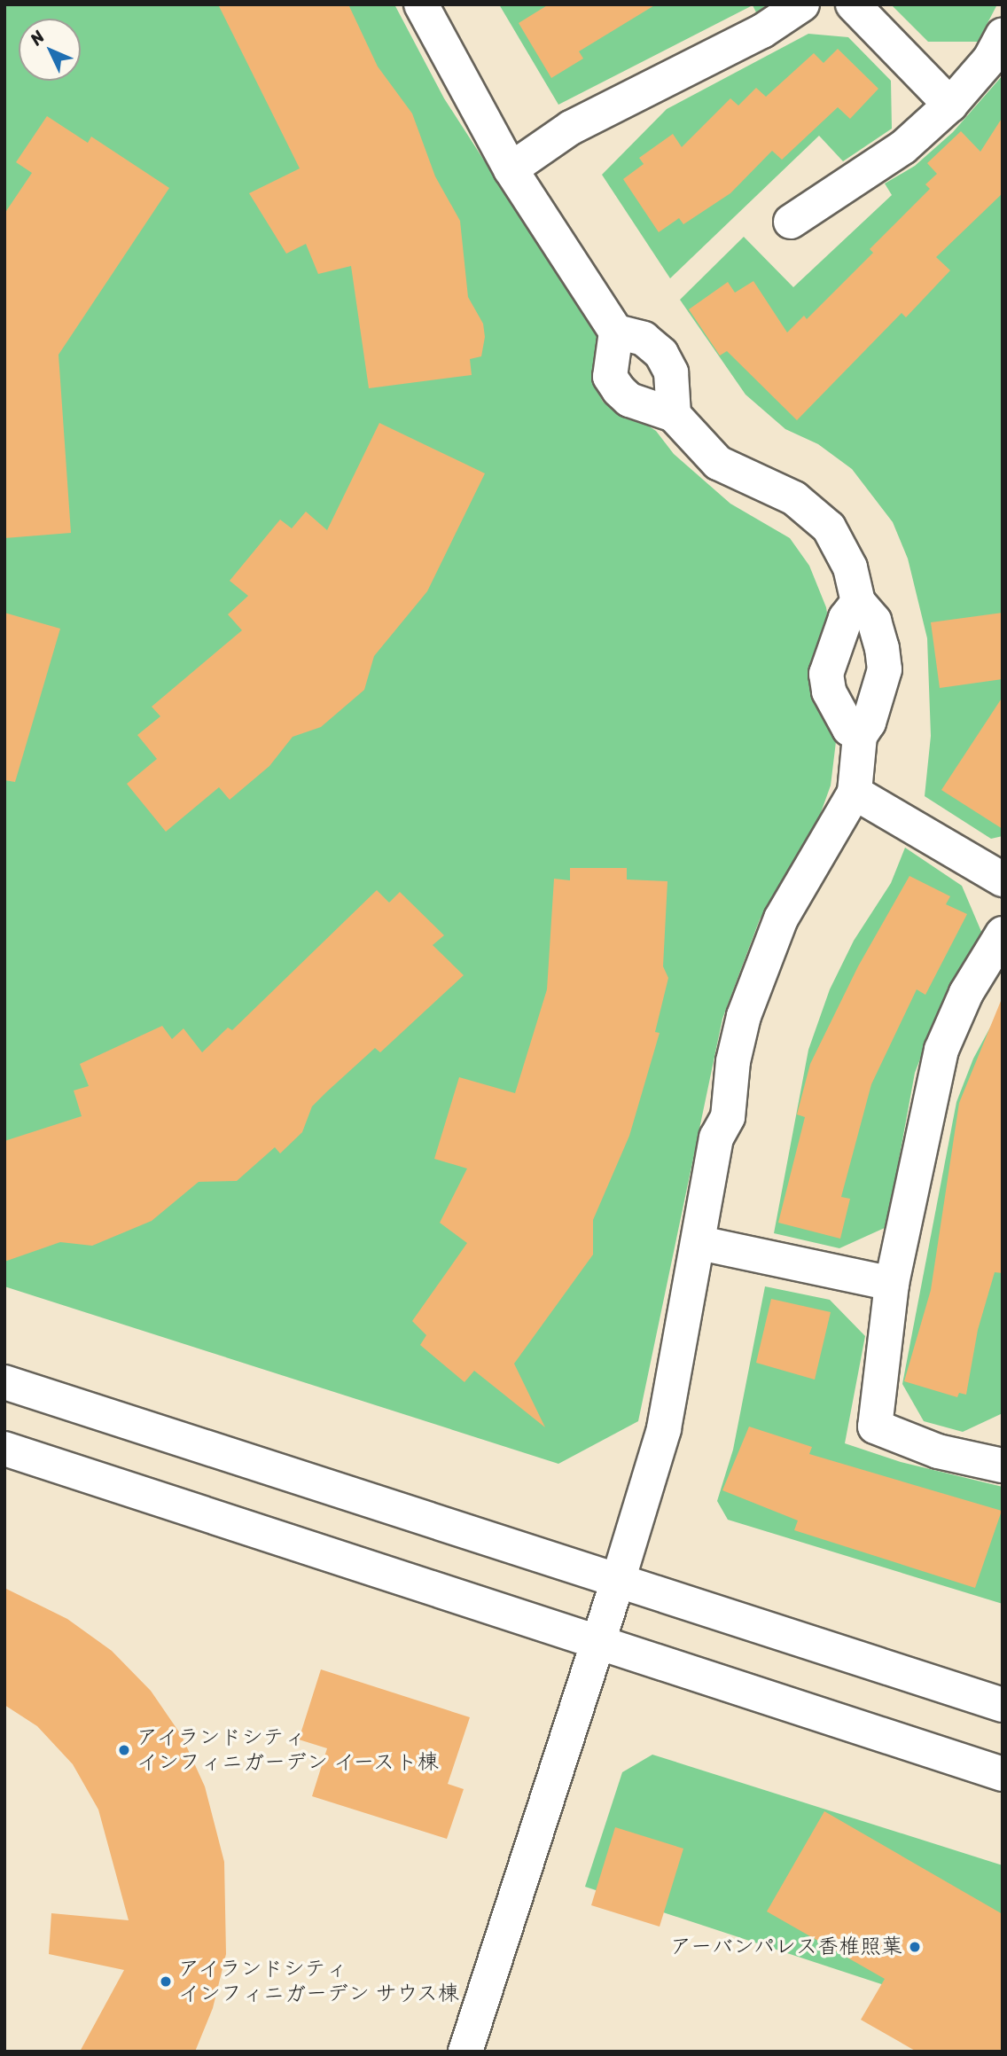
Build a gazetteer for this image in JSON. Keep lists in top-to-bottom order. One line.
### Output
{"places":["アイランドシティ インフィニガーデン イースト棟","アーバンパレス香椎照葉","アイランドシティ インフィニガーデン サウス棟"],"north":"top left"}
